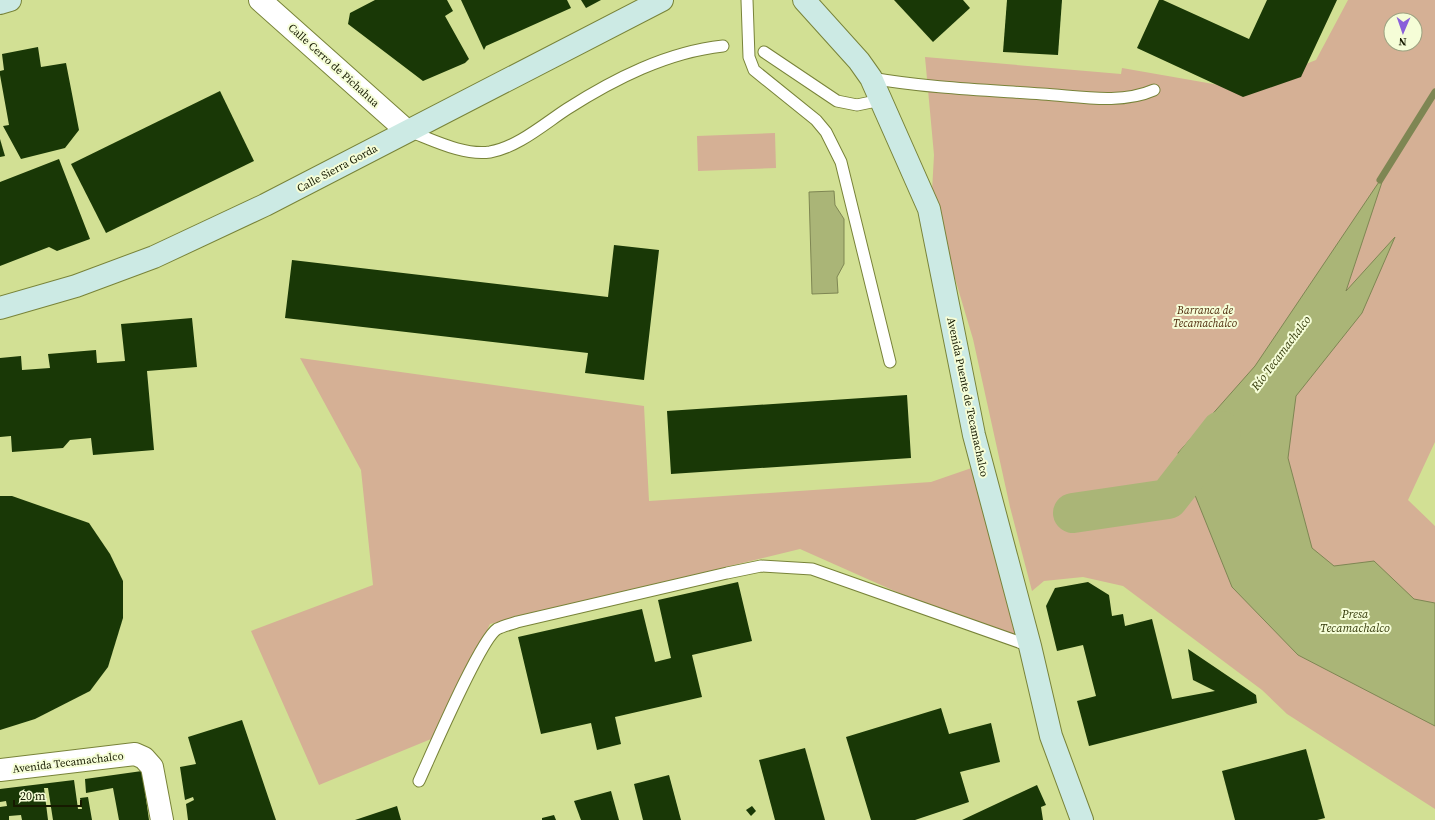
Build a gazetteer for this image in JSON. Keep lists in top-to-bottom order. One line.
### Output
{"streets":{"main road":["Calle Sierra Gorda","Avenida Puente de Tecamachalco"],"street":["Calle Cerro de Pichahua","Avenida Tecamachalco"]},"crossings":[["Calle Cerro de Pichahua","Calle Sierra Gorda"]],"water":["Río Tecamachalco","Presa Tecamachalco"],"parks":["Barranca de Tecamachalco"],"scale_bar":"20 m","north":"bottom"}
